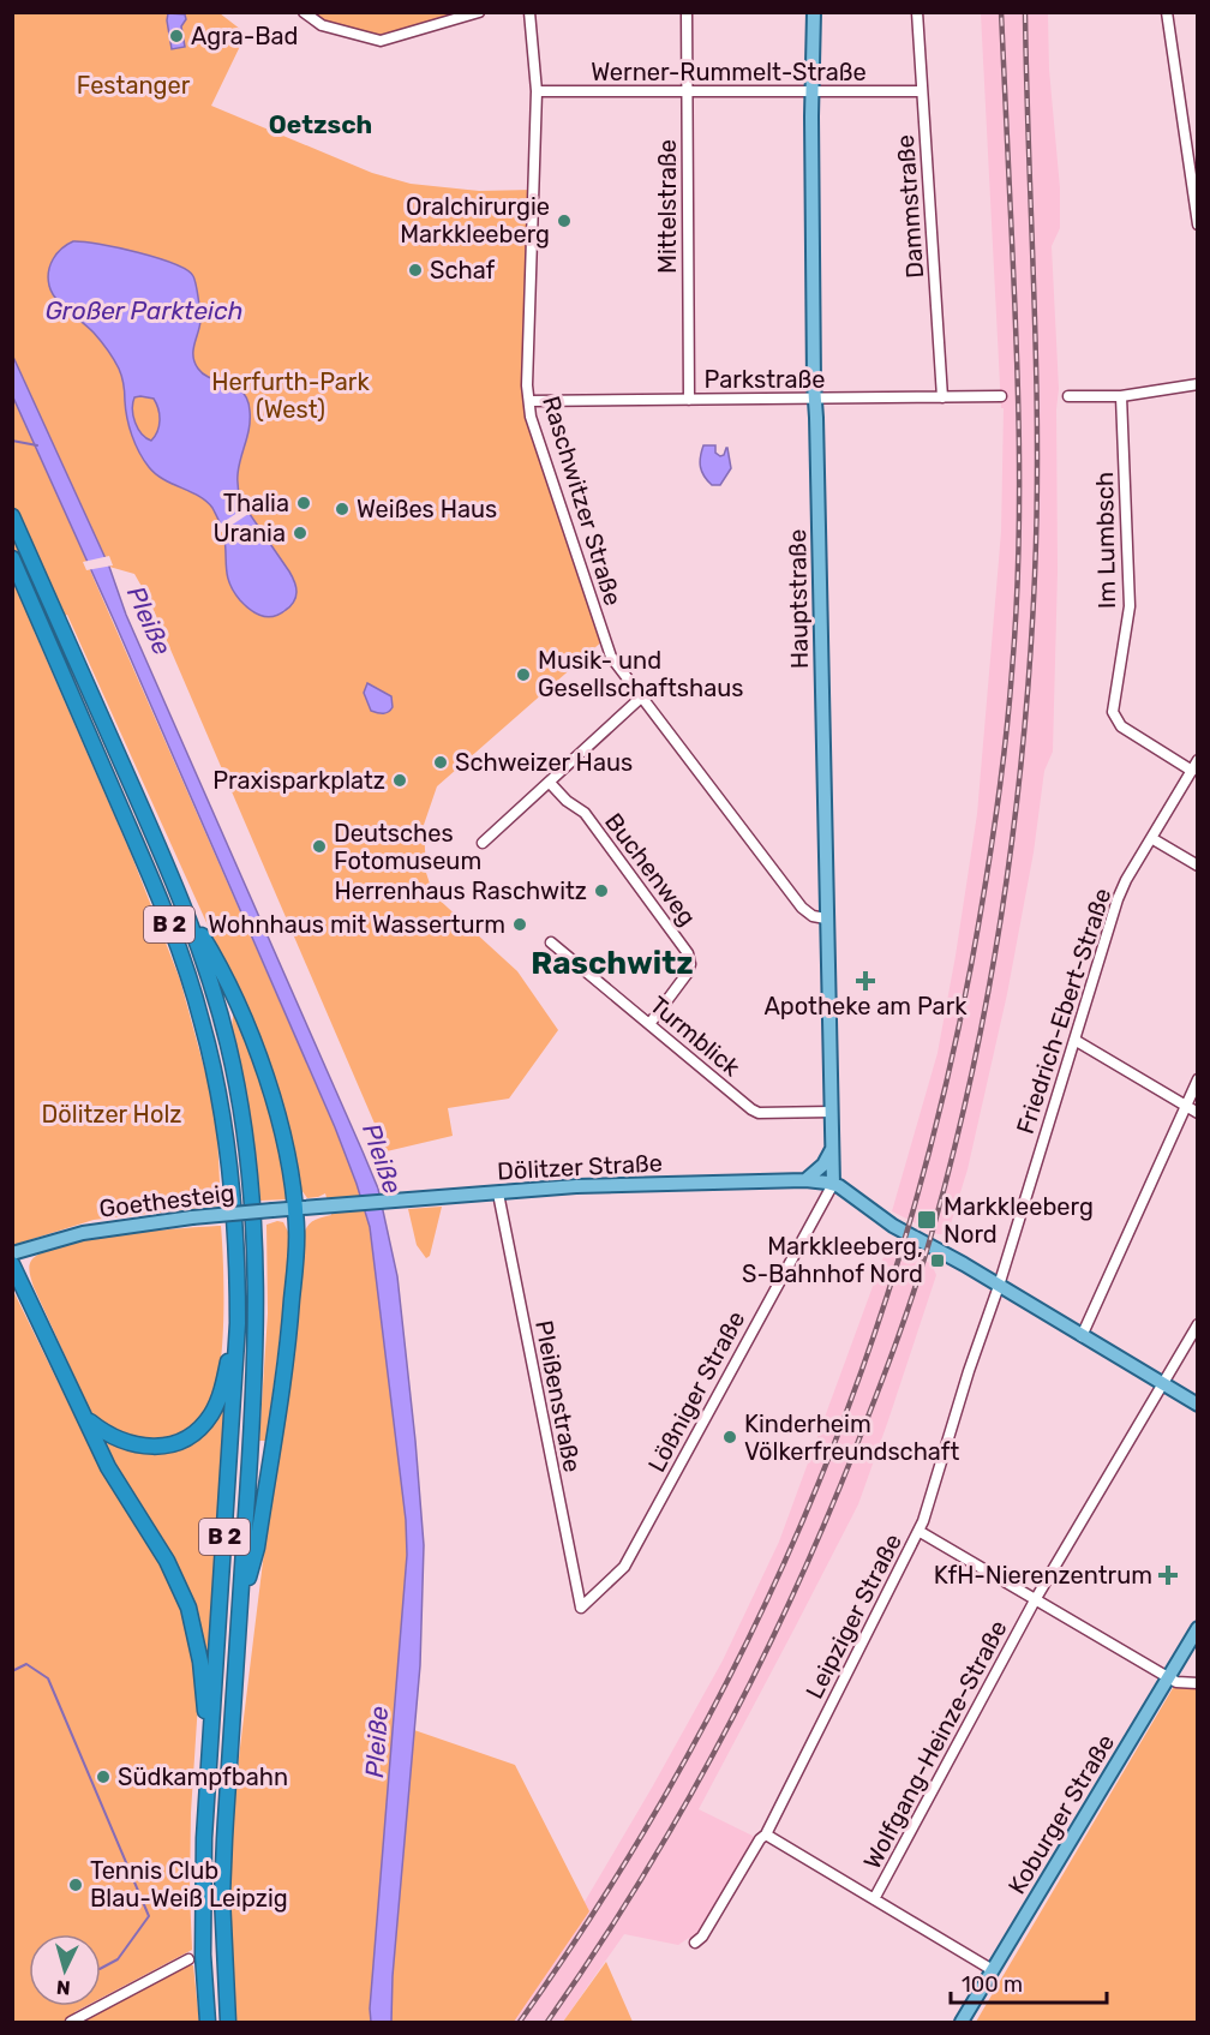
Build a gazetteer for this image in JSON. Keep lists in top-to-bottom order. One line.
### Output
{"streets":{"highway":["B 2"],"main road":["Hauptstraße","Dölitzer Straße","Goethesteig","Koburger Straße"],"street":["Werner-Rummelt-Straße","Mittelstraße","Dammstraße","Parkstraße","Raschwitzer Straße","Im Lumbsch","Buchenweg","Friedrich-Ebert-Straße","Turmblick","Lößniger Straße","Pleißenstraße","Leipziger Straße","Wolfgang-Heinze-Straße"]},"crossings":[["Werner-Rummelt-Straße","Mittelstraße"],["Werner-Rummelt-Straße","Dammstraße"],["Werner-Rummelt-Straße","Raschwitzer Straße"],["Werner-Rummelt-Straße","Hauptstraße"],["Mittelstraße","Parkstraße"],["Dammstraße","Parkstraße"],["Parkstraße","Raschwitzer Straße"],["Parkstraße","Hauptstraße"],["Raschwitzer Straße","Hauptstraße"],["Im Lumbsch","Friedrich-Ebert-Straße"],["Hauptstraße","Turmblick"],["Hauptstraße","Dölitzer Straße"],["Hauptstraße","Lößniger Straße"],["Buchenweg","Turmblick"],["Friedrich-Ebert-Straße","Leipziger Straße"],["Dölitzer Straße","Goethesteig"],["Dölitzer Straße","Lößniger Straße"],["Dölitzer Straße","Pleißenstraße"],["Lößniger Straße","Pleißenstraße"]],"districts":["Oetzsch","Raschwitz"],"water":["Großer Parkteich","Pleiße"],"parks":["Festanger","Herfurth-Park (West)","Dölitzer Holz"],"places":{"other":["Agra-Bad","Oralchirurgie Markkleeberg","Schaf","Thalia","Weißes Haus","Urania","Musik- und Gesellschaftshaus","Schweizer Haus","Praxisparkplatz","Deutsches Fotomuseum","Herrenhaus Raschwitz","Wohnhaus mit Wasserturm","Kinderheim Völkerfreundschaft","Südkampfbahn","Tennis Club Blau-Weiß Leipzig"],"health":["Apotheke am Park","KfH-Nierenzentrum"],"transit":["Markkleeberg Nord","Markkleeberg, S-Bahnhof Nord"]},"scale_bar":"100 m","north":"bottom"}
